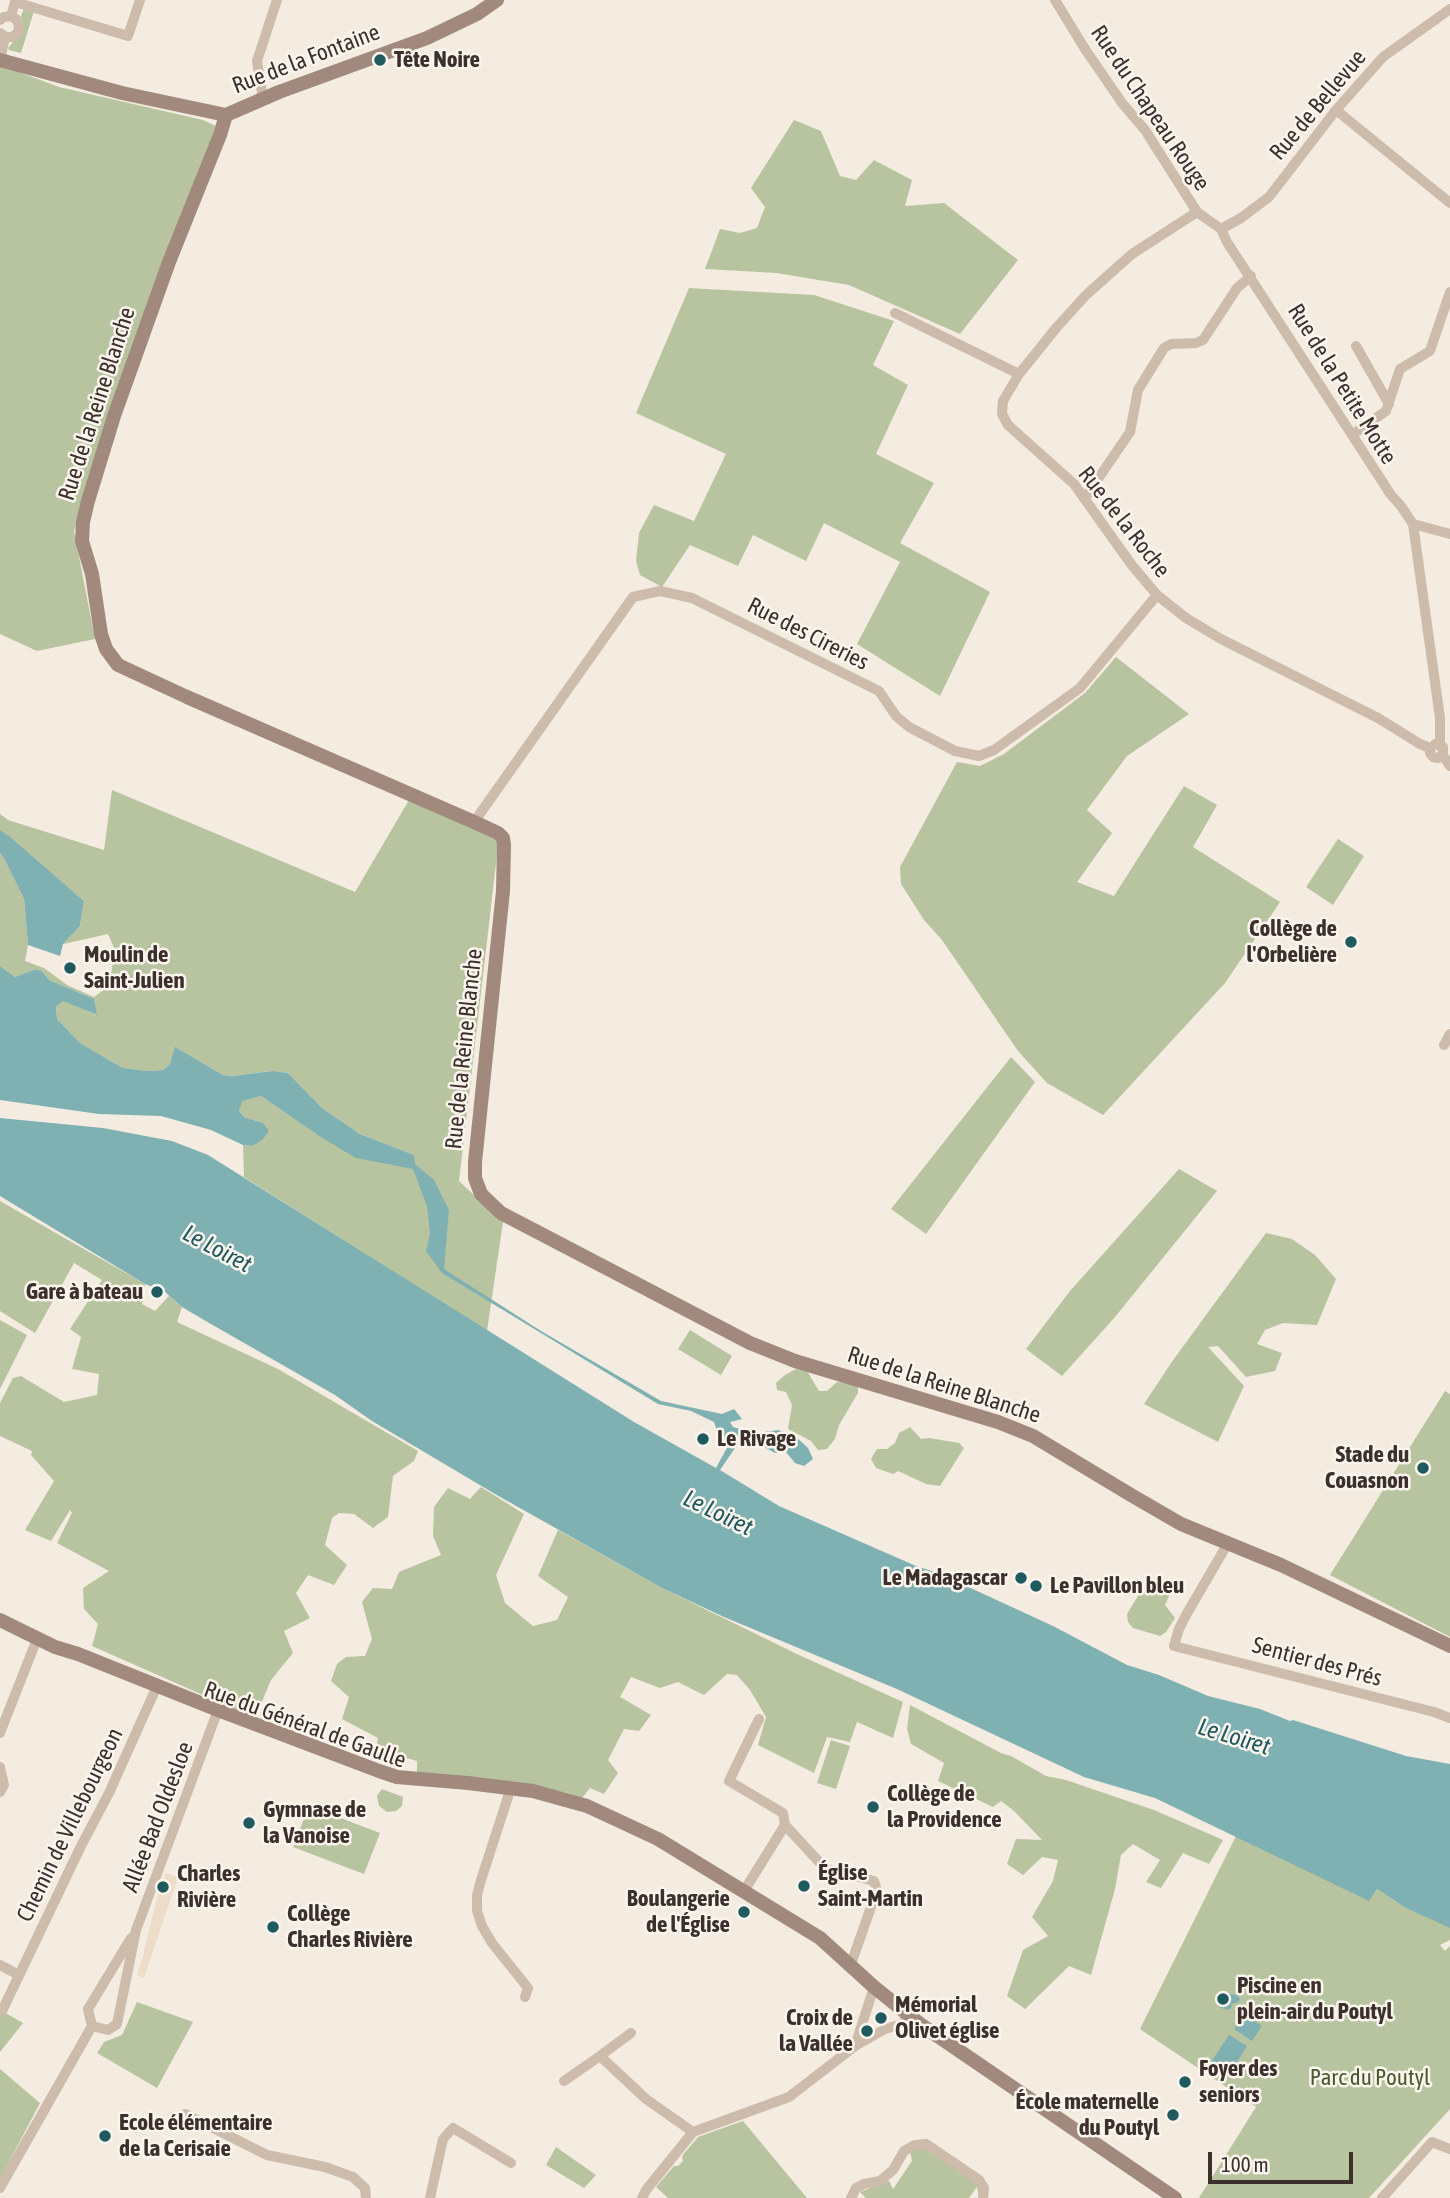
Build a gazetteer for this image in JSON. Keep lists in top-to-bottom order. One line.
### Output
{"streets":{"street":["Rue de la Fontaine","Rue de Bellevue","Rue du Chapeau Rouge","Rue de la Petite Motte","Rue de la Reine Blanche","Rue de la Roche","Rue des Cireries","Sentier des Prés","Rue du Général de Gaulle","Allée Bad Oldesloe","Chemin de Villebourgeon"]},"crossings":[["Rue de la Fontaine","Rue de la Reine Blanche"],["Rue de Bellevue","Rue du Chapeau Rouge"],["Rue de Bellevue","Rue de la Petite Motte"],["Rue du Chapeau Rouge","Rue de la Petite Motte"],["Rue du Chapeau Rouge","Rue de la Roche"],["Rue de la Reine Blanche","Rue des Cireries"],["Rue de la Reine Blanche","Sentier des Prés"],["Rue de la Roche","Rue des Cireries"],["Rue du Général de Gaulle","Allée Bad Oldesloe"],["Rue du Général de Gaulle","Chemin de Villebourgeon"]],"water":["Le Loiret"],"parks":["Parc du Poutyl"],"places":["Tête Noire","Collège de l'Orbelière","Moulin de Saint-Julien","Gare à bateau","Le Rivage","Stade du Couasnon","Le Madagascar","Le Pavillon bleu","Collège de la Providence","Gymnase de la Vanoise","Église Saint-Martin","Charles Rivière","Boulangerie de l'Église","Collège Charles Rivière","Piscine en plein-air du Poutyl","Mémorial Olivet église","Croix de la Vallée","Foyer des seniors","École maternelle du Poutyl","Ecole élémentaire de la Cerisaie"],"scale_bar":"100 m"}
